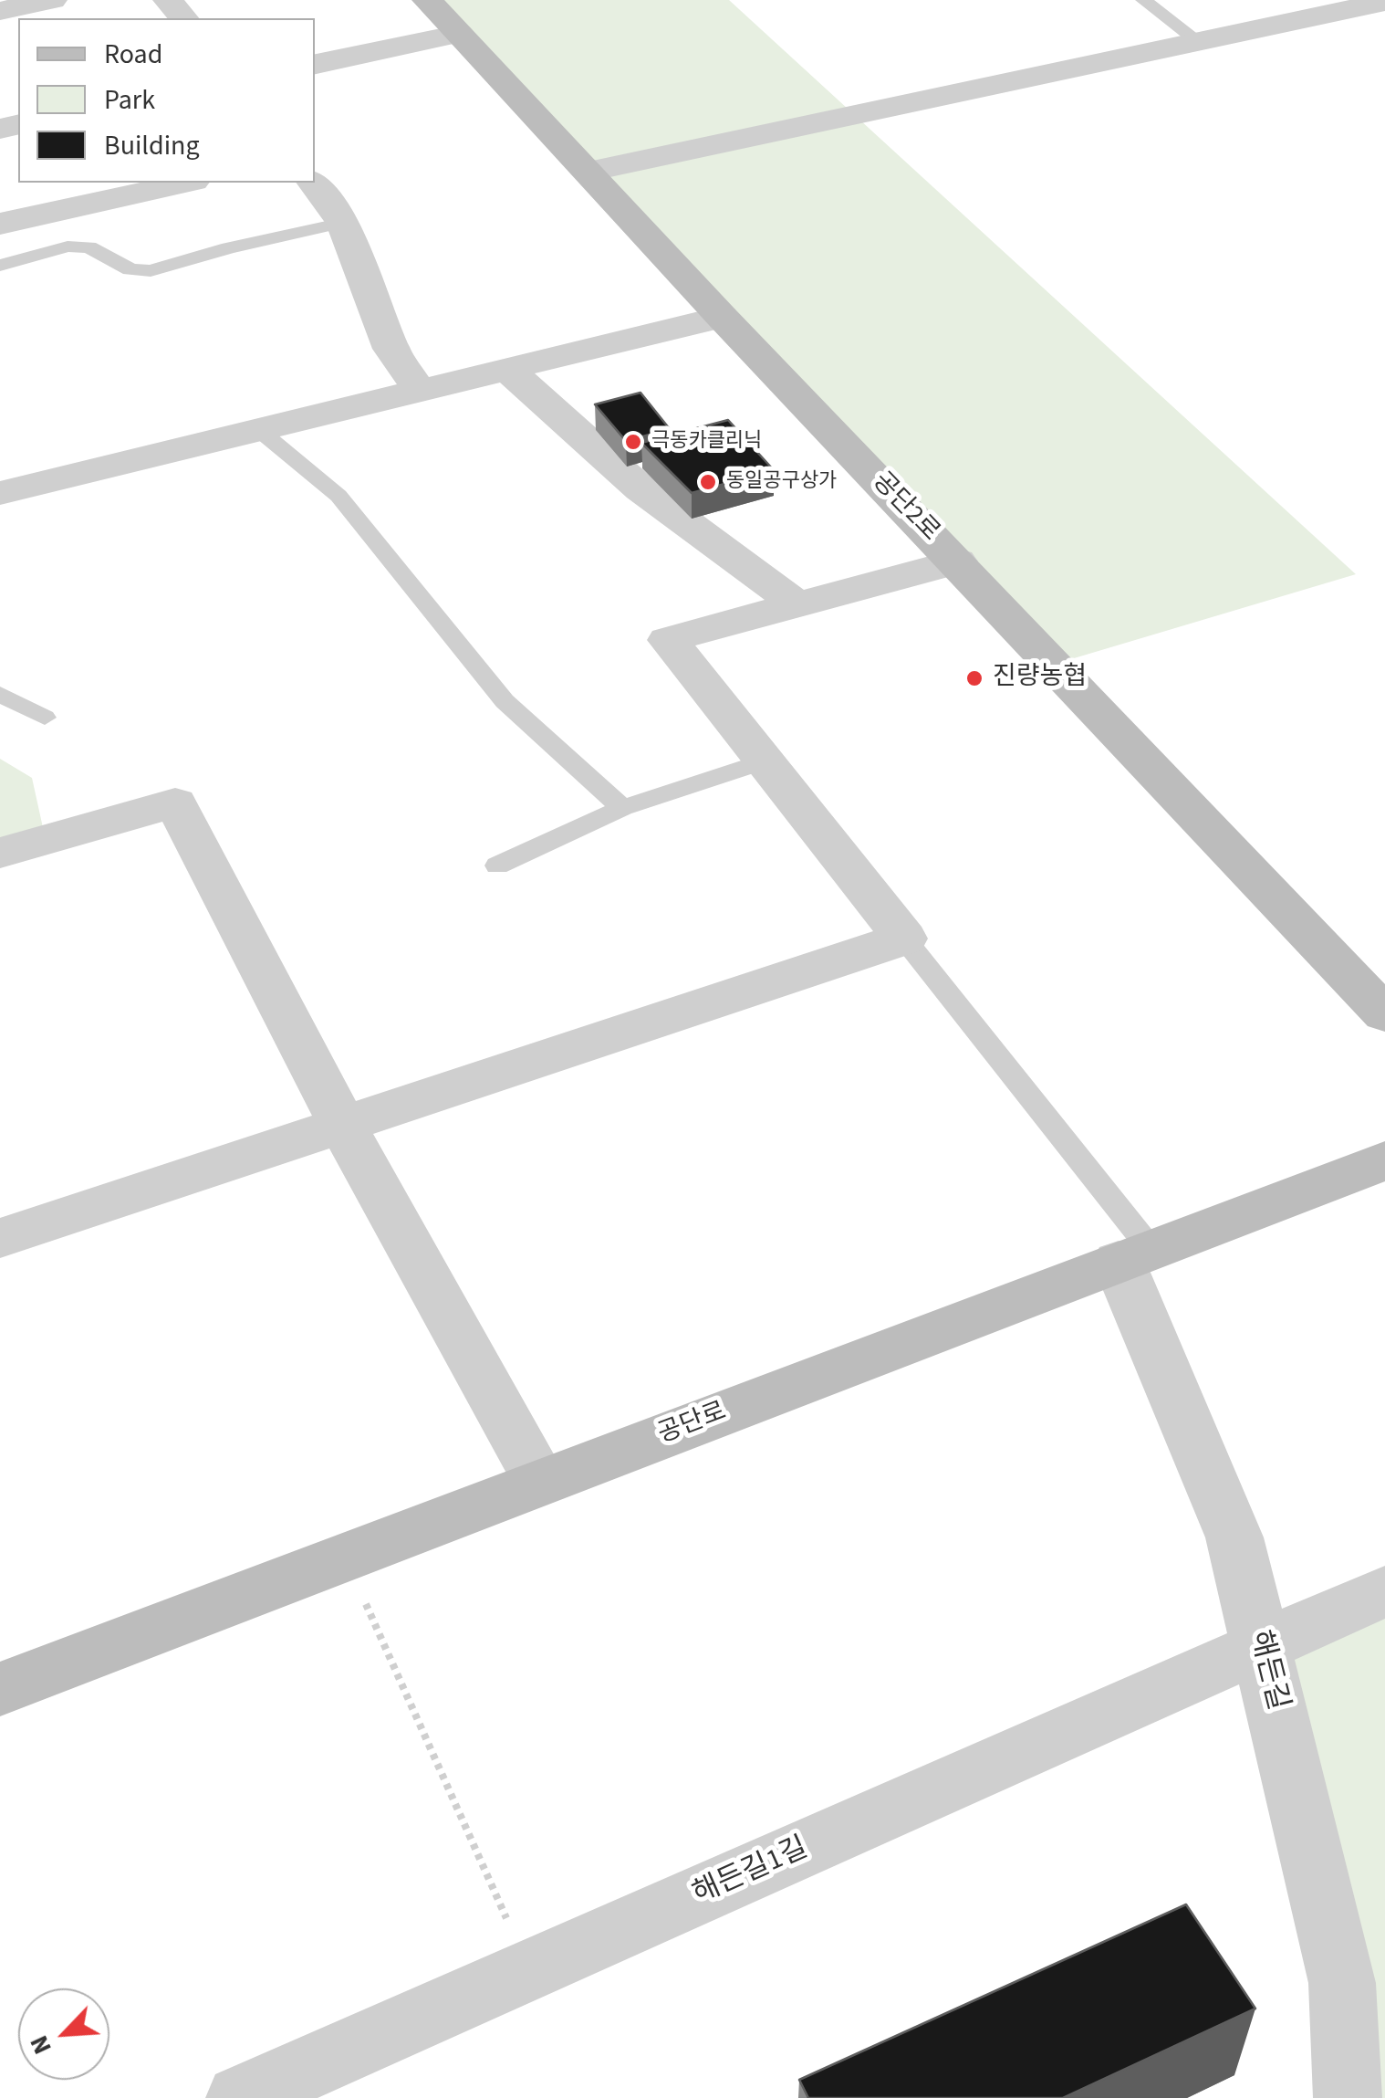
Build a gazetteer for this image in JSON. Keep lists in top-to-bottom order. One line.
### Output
{"streets":{"street":["공단2로","공단로","해든길","해든길1길"]},"crossings":[["공단로","해든길"],["해든길","해든길1길"]],"places":["극동카클리닉","동일공구상가","진량농협"],"legend":["Road","Park","Building"],"north":"bottom left"}
